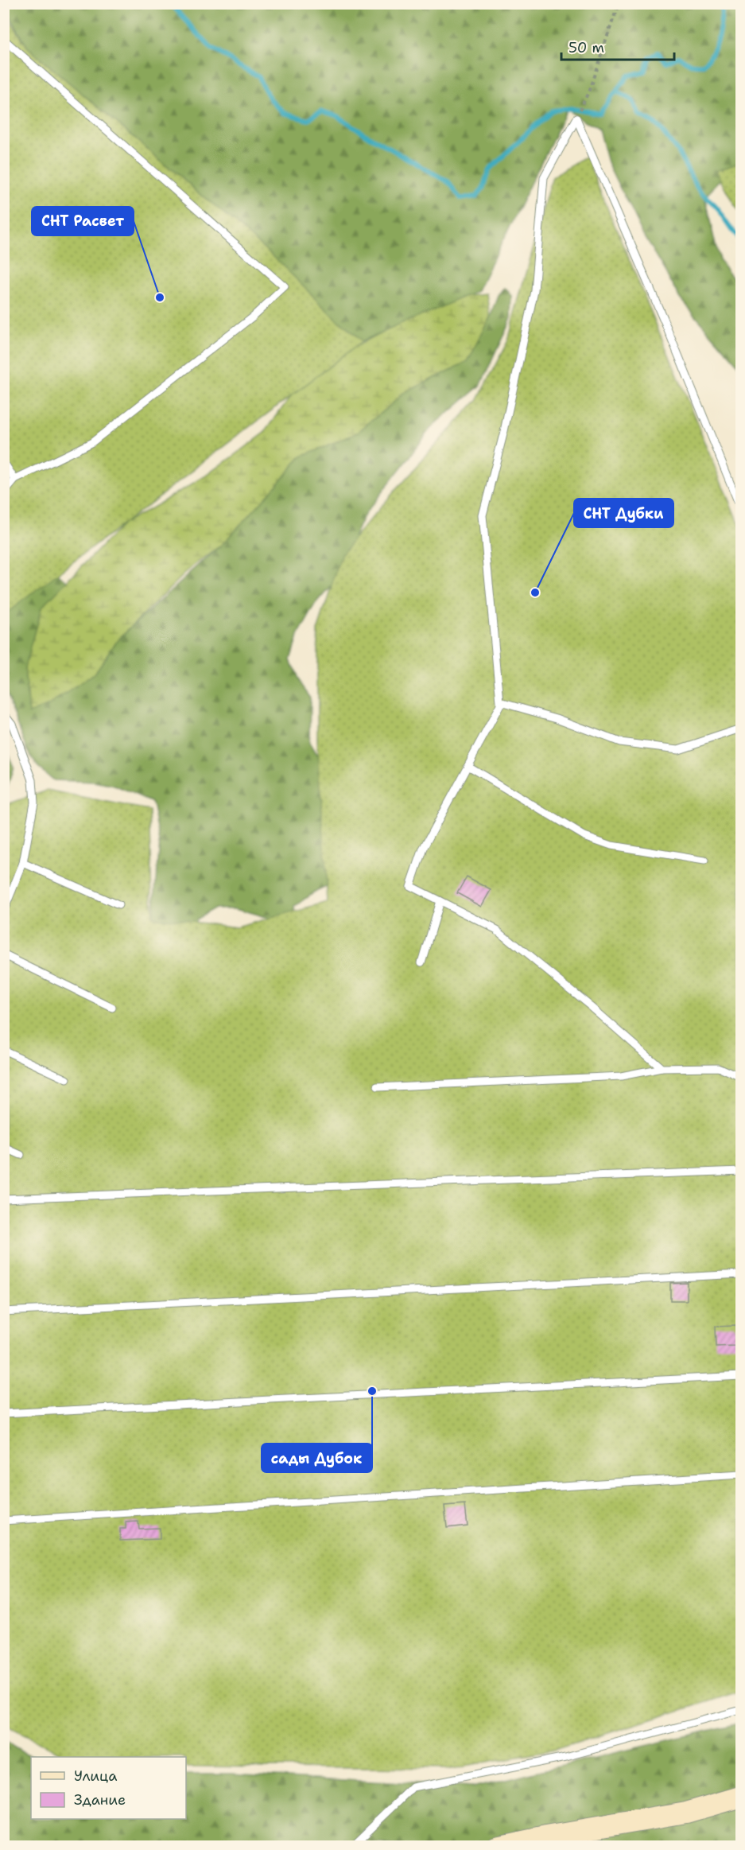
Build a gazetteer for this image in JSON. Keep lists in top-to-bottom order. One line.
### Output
{"places":["СНТ Расвет","СНТ Дубки","сады Дубок"],"legend":["Улица","Здание"],"scale_bar":"50 m"}
